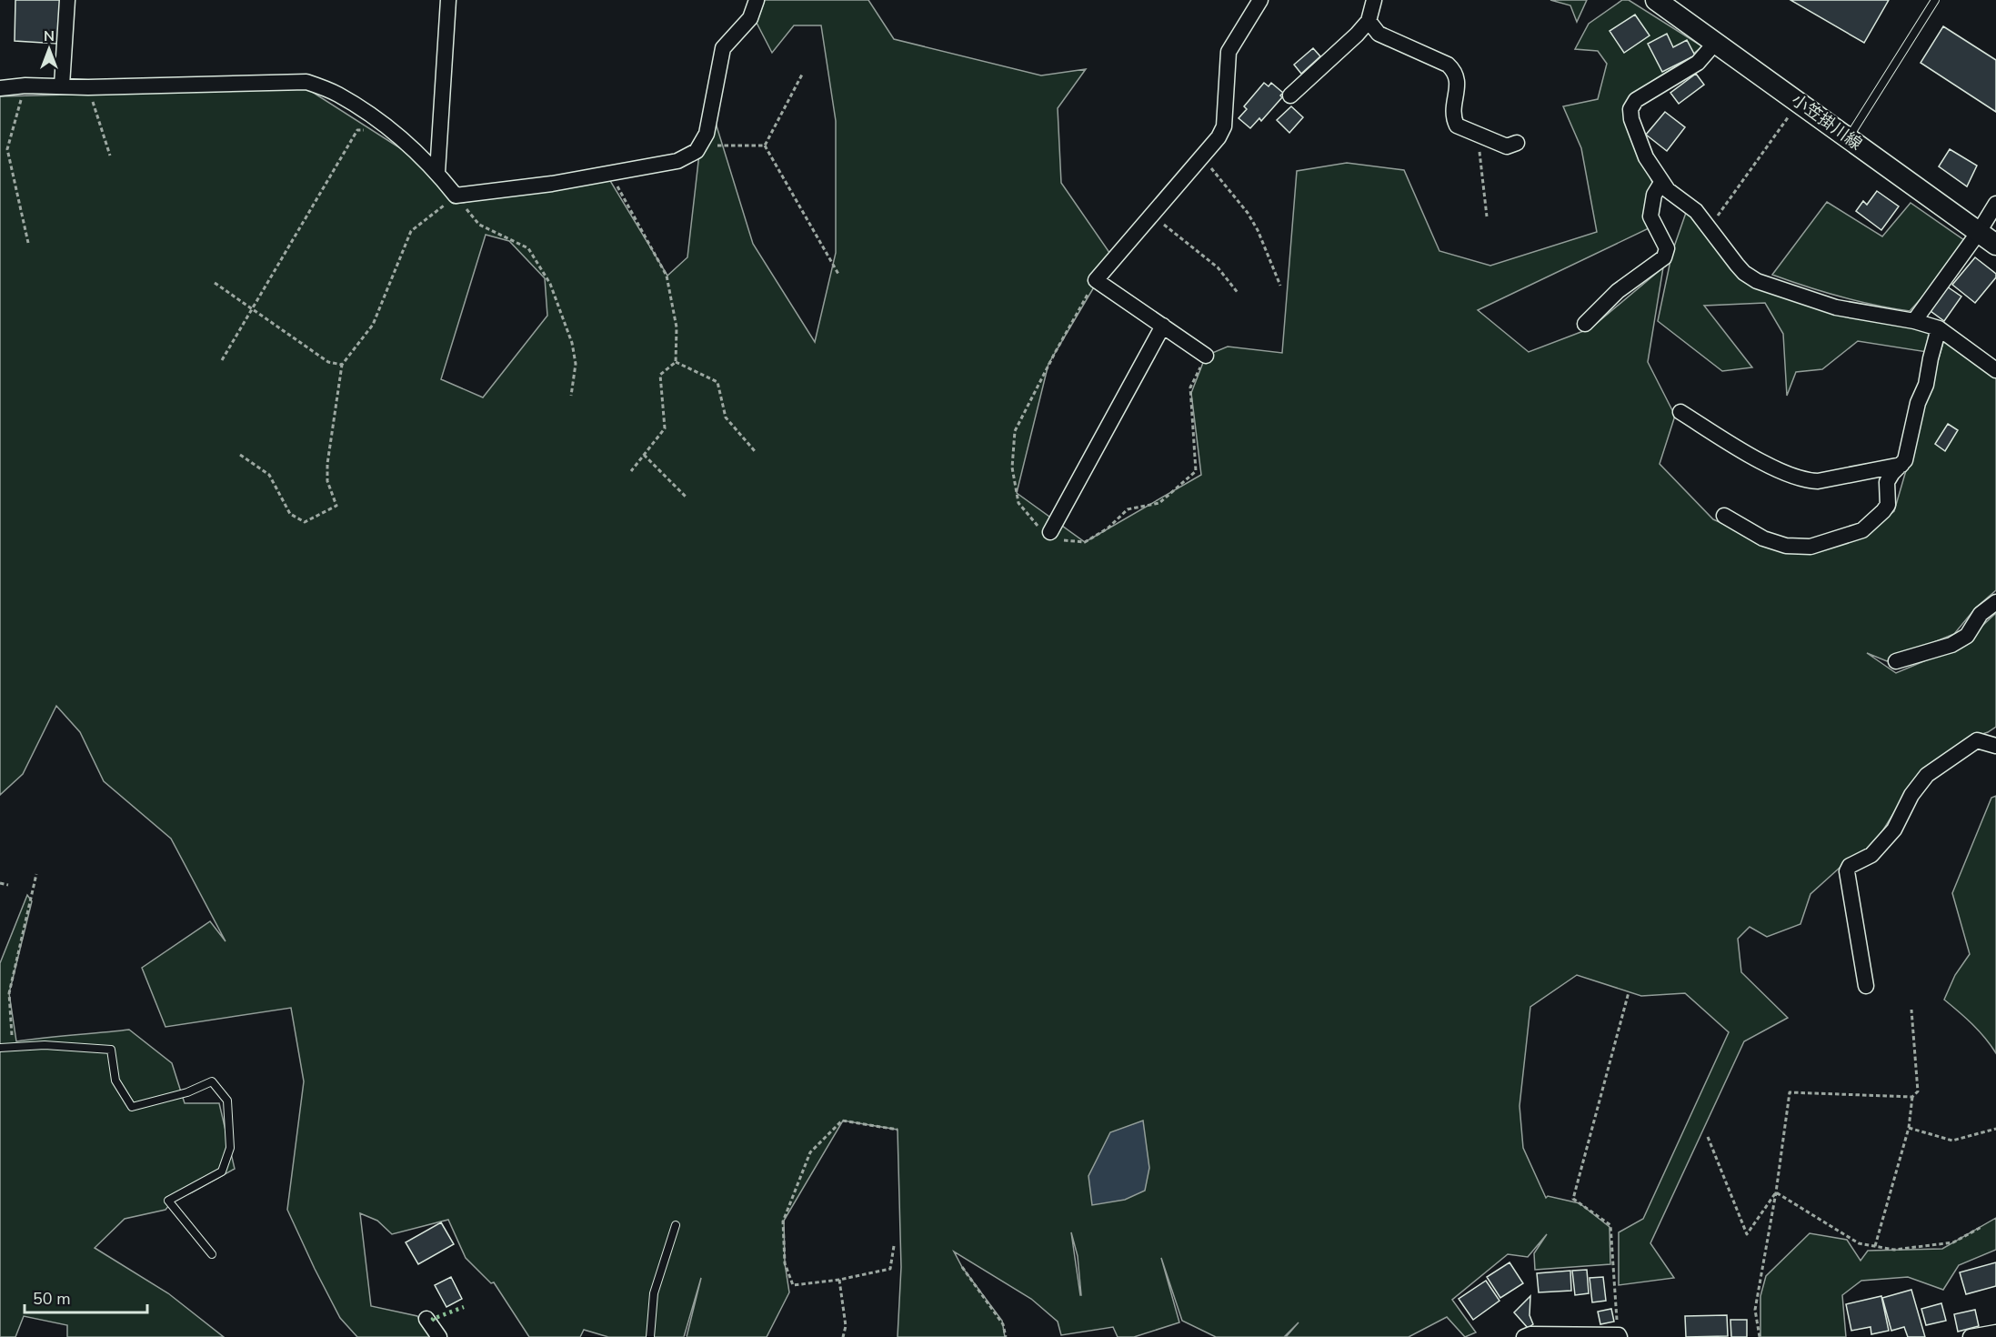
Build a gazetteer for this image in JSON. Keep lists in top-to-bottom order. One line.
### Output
{"streets":{"main road":["小笠掛川線"]},"scale_bar":"50 m","north":"top"}
